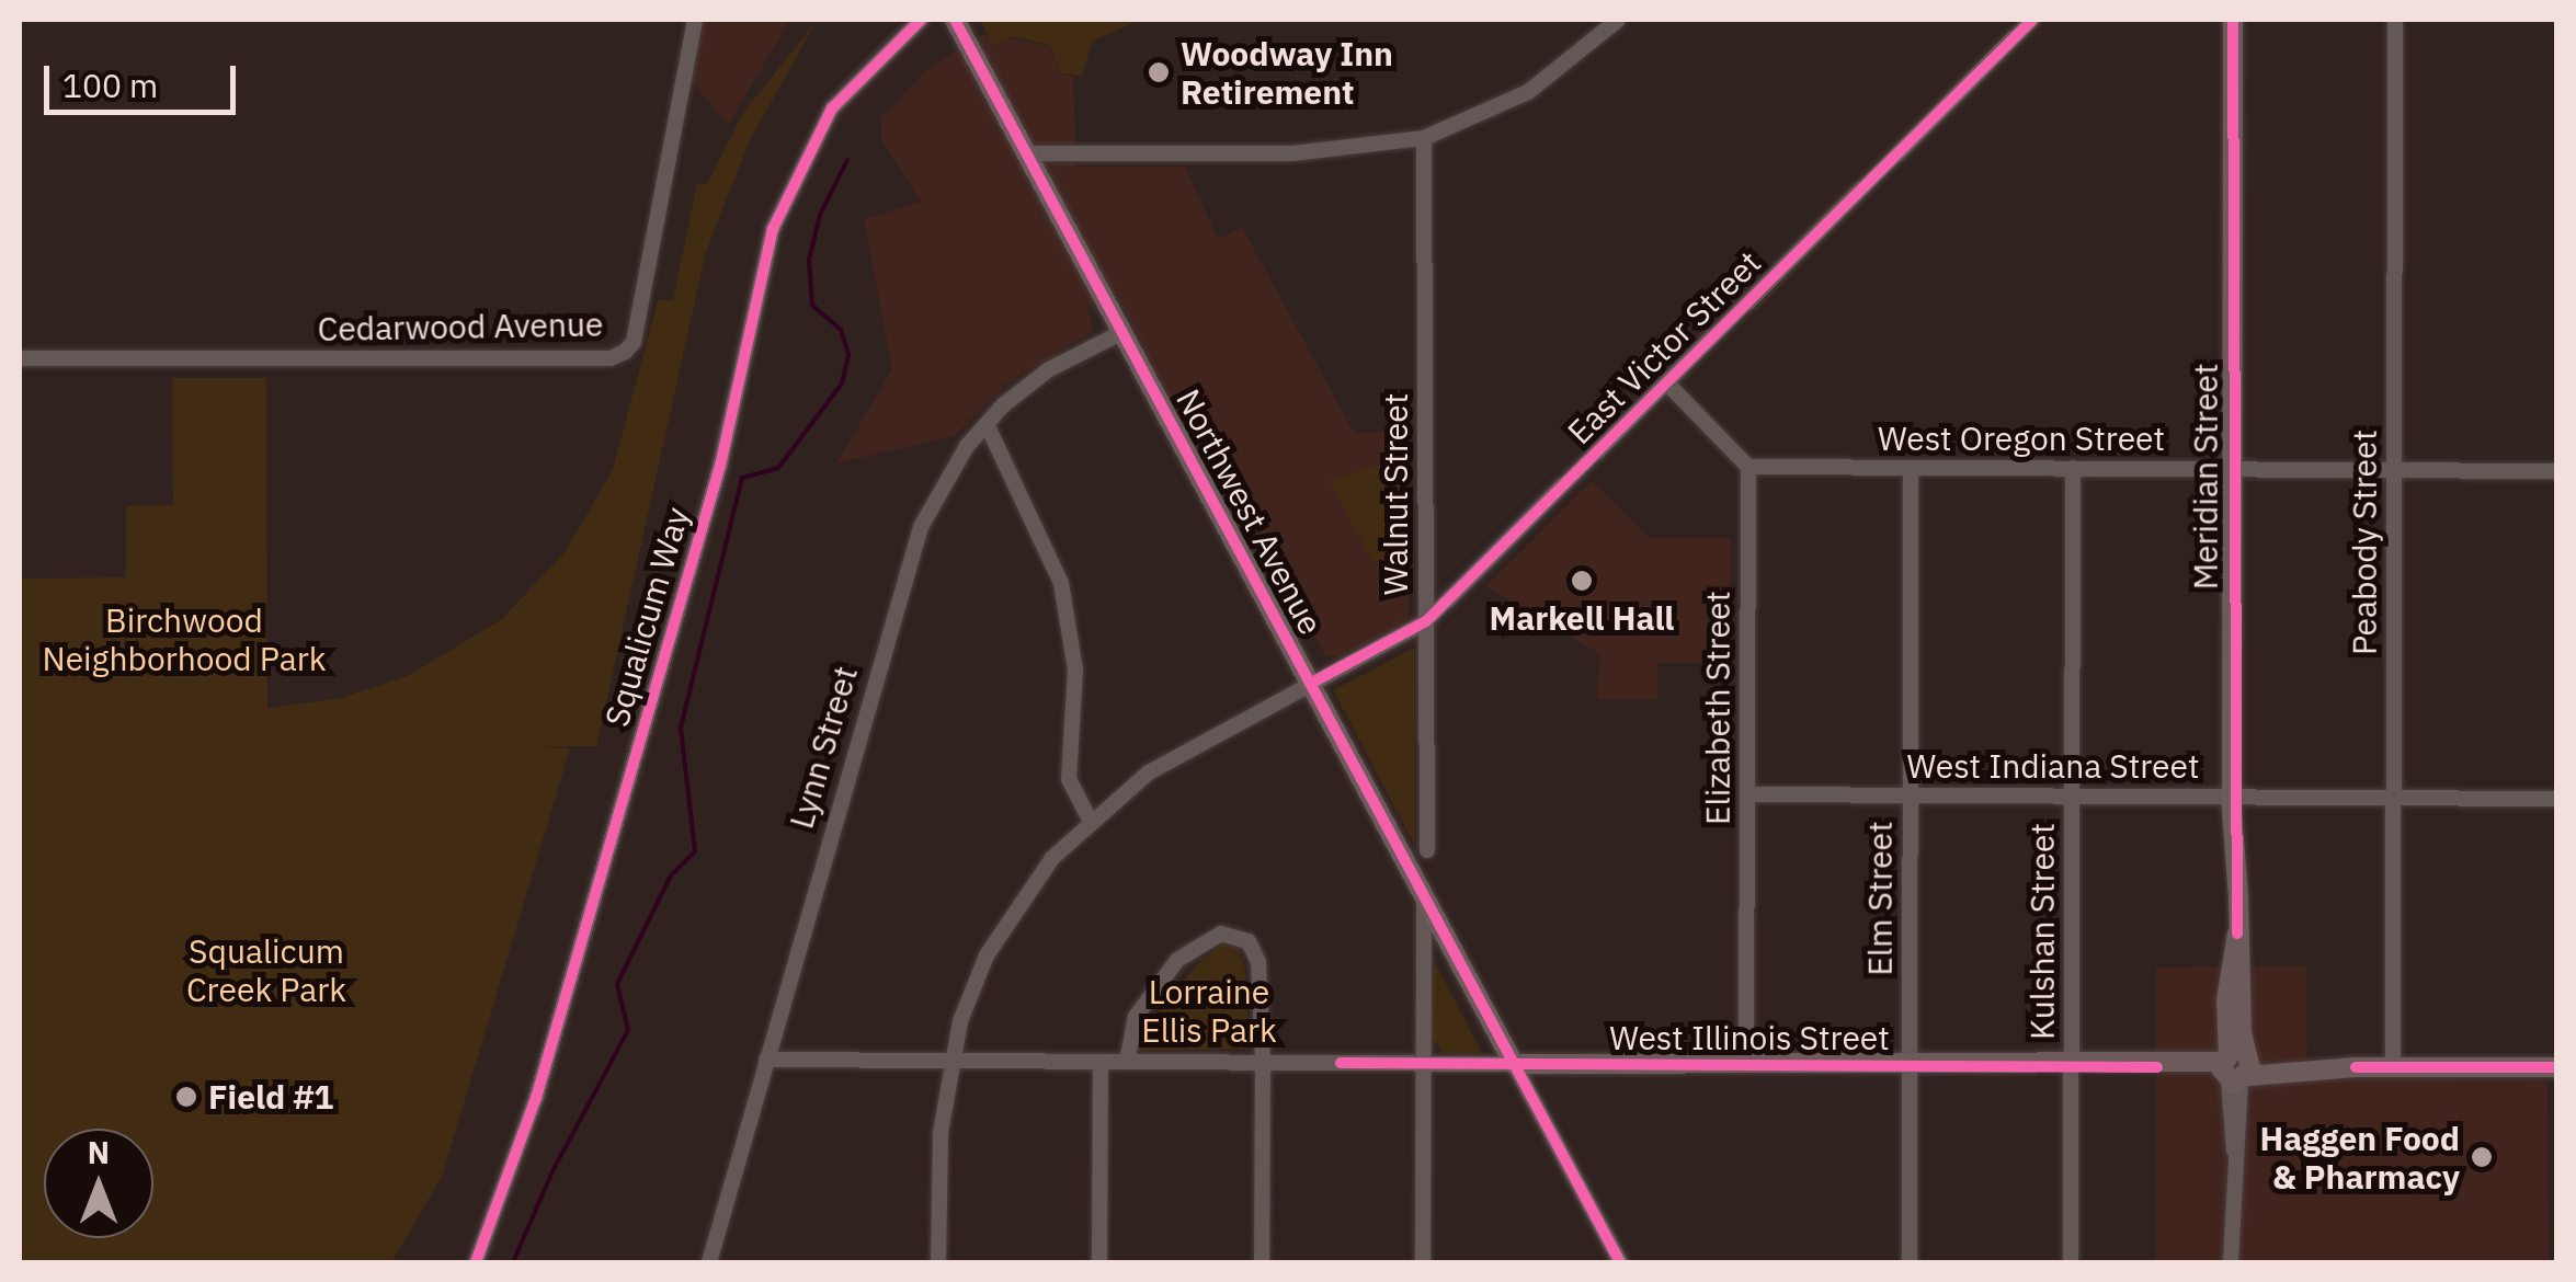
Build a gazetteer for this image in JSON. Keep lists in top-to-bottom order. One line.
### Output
{"streets":{"main road":["Meridian Street","Northwest Avenue","West Illinois Street"],"street":["Cedarwood Avenue","East Victor Street","West Oregon Street","Walnut Street","Peabody Street","Squalicum Way","Elizabeth Street","Lynn Street","West Indiana Street","Elm Street","Kulshan Street"]},"crossings":[["East Victor Street","Walnut Street"],["East Victor Street","Northwest Avenue"],["East Victor Street","West Illinois Street"],["West Oregon Street","Meridian Street"],["West Oregon Street","Peabody Street"],["West Oregon Street","Elizabeth Street"],["West Oregon Street","Elm Street"],["West Oregon Street","Kulshan Street"],["Meridian Street","West Indiana Street"],["Meridian Street","West Illinois Street"],["Northwest Avenue","Lynn Street"],["Northwest Avenue","West Illinois Street"],["Peabody Street","West Indiana Street"],["Peabody Street","West Illinois Street"],["Elizabeth Street","West Indiana Street"],["Elizabeth Street","West Illinois Street"],["Lynn Street","West Illinois Street"],["West Indiana Street","Elm Street"],["West Indiana Street","Kulshan Street"],["Elm Street","West Illinois Street"],["Kulshan Street","West Illinois Street"]],"parks":["Birchwood Neighborhood Park","Squalicum Creek Park","Lorraine Ellis Park"],"places":["Woodway Inn Retirement","Markell Hall","Field #1","Haggen Food & Pharmacy"],"scale_bar":"100 m","north":"top"}
